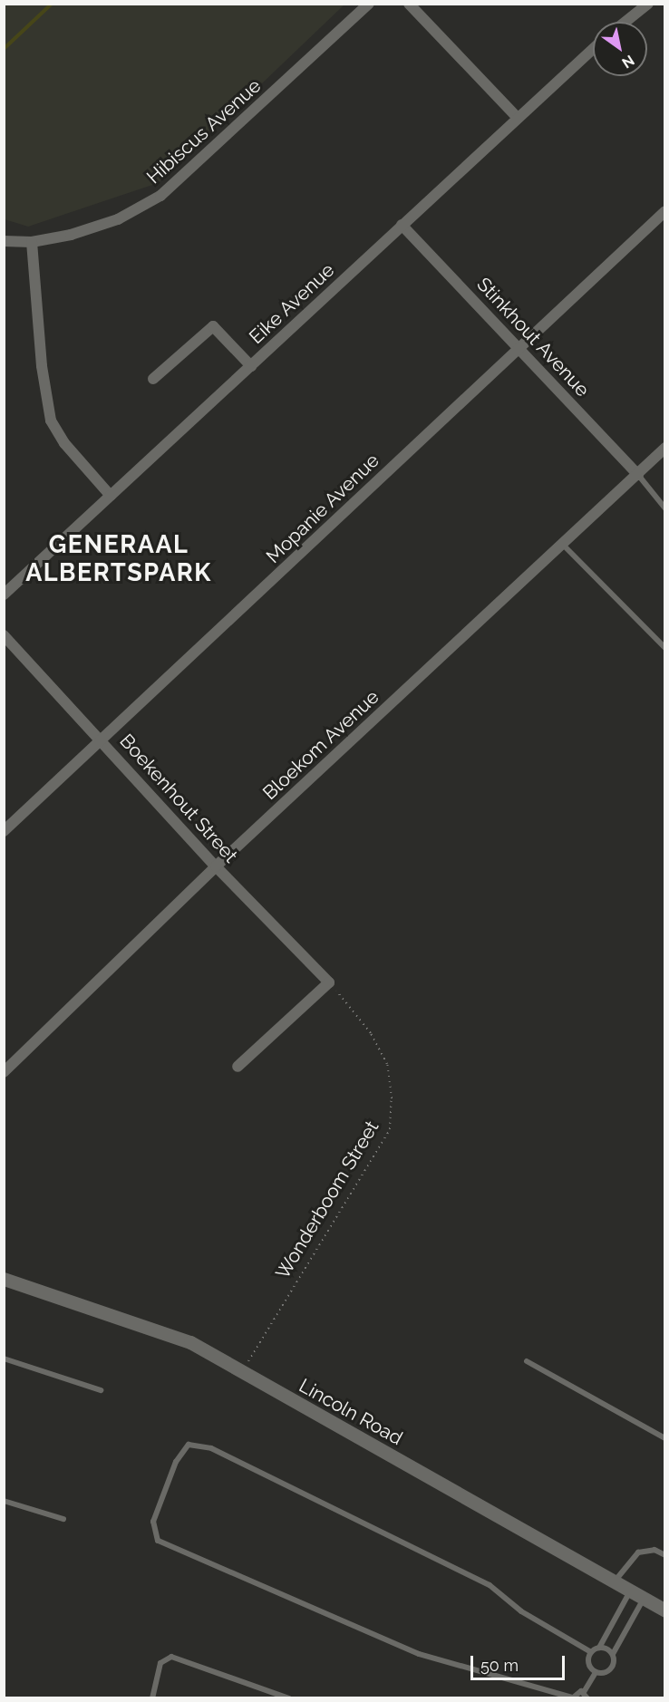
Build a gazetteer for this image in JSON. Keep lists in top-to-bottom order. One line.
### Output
{"streets":{"street":["Hibiscus Avenue","Eike Avenue","Stinkhout Avenue","Mopanie Avenue","Bloekom Avenue","Boekenhout Street","Lincoln Road"],"path":["Wonderboom Street"]},"crossings":[["Eike Avenue","Stinkhout Avenue"],["Stinkhout Avenue","Mopanie Avenue"],["Stinkhout Avenue","Bloekom Avenue"],["Mopanie Avenue","Boekenhout Street"],["Bloekom Avenue","Boekenhout Street"],["Boekenhout Street","Wonderboom Street"],["Wonderboom Street","Lincoln Road"]],"districts":["GENERAAL ALBERTSPARK"],"scale_bar":"50 m","north":"bottom right"}
